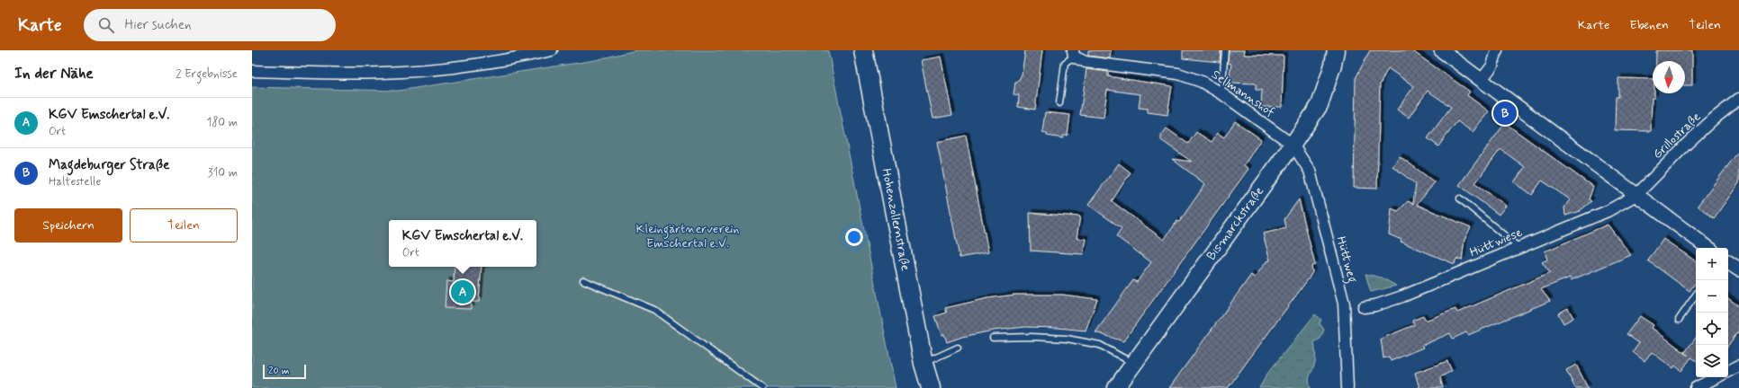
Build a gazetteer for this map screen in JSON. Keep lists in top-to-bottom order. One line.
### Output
{"streets":{"main road":["Hohenzollernstraße","Bismarckstraße"],"street":["Sellmannshof","Grillostraße","Hüttwiese","Hüttweg"]},"crossings":[["Sellmannshof","Bismarckstraße"],["Sellmannshof","Hüttweg"],["Grillostraße","Hüttwiese"],["Bismarckstraße","Hüttweg"]],"parks":["Kleingärtnerverein Emschertal e.V."],"scale_bar":"20 m","north":"bottom","page":{"header":"Karte","search":"Hier suchen","nav":["Karte","Ebenen","Teilen"],"heading":["In der Nähe","2 Ergebnisse"],"list":[{"mark":"A","name":"KGV Emschertal e.V.","note":"Ort","value":"180 m"},{"mark":"B","name":"Magdeburger Straße","note":"Haltestelle","value":"310 m"}],"pins":["B","A"],"buttons":["Speichern","Teilen"],"popup":["KGV Emschertal e.V.","Ort"],"map_buttons":["+","−"],"scale":"20 m"}}
